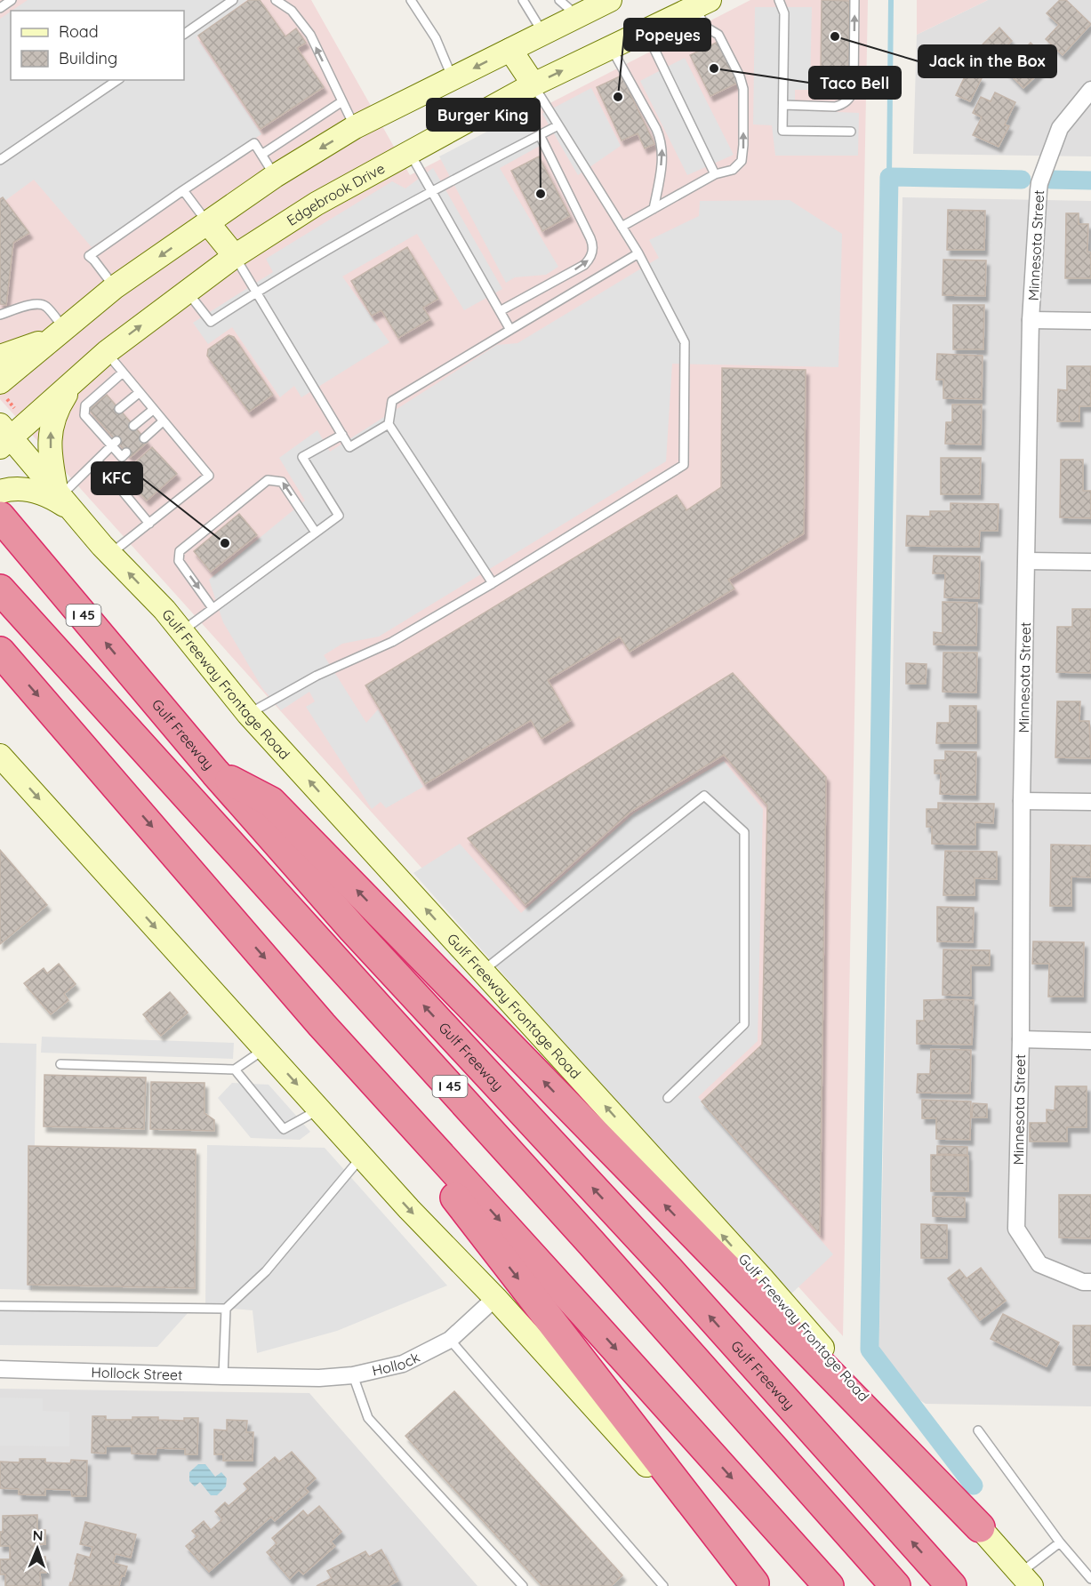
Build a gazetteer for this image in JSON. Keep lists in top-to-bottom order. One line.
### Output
{"streets":{"highway":["I 45","Gulf Freeway"],"main road":["Edgebrook Drive","Gulf Freeway Frontage Road"],"street":["Minnesota Street","Hollock","Hollock Street"]},"crossings":[["Edgebrook Drive","Gulf Freeway Frontage Road"],["Hollock","Hollock Street"]],"one_way":["Gulf Freeway Frontage Road"],"places":["Jack in the Box","Taco Bell","Popeyes","Burger King","KFC"],"legend":["Road","Building"],"north":"top"}
